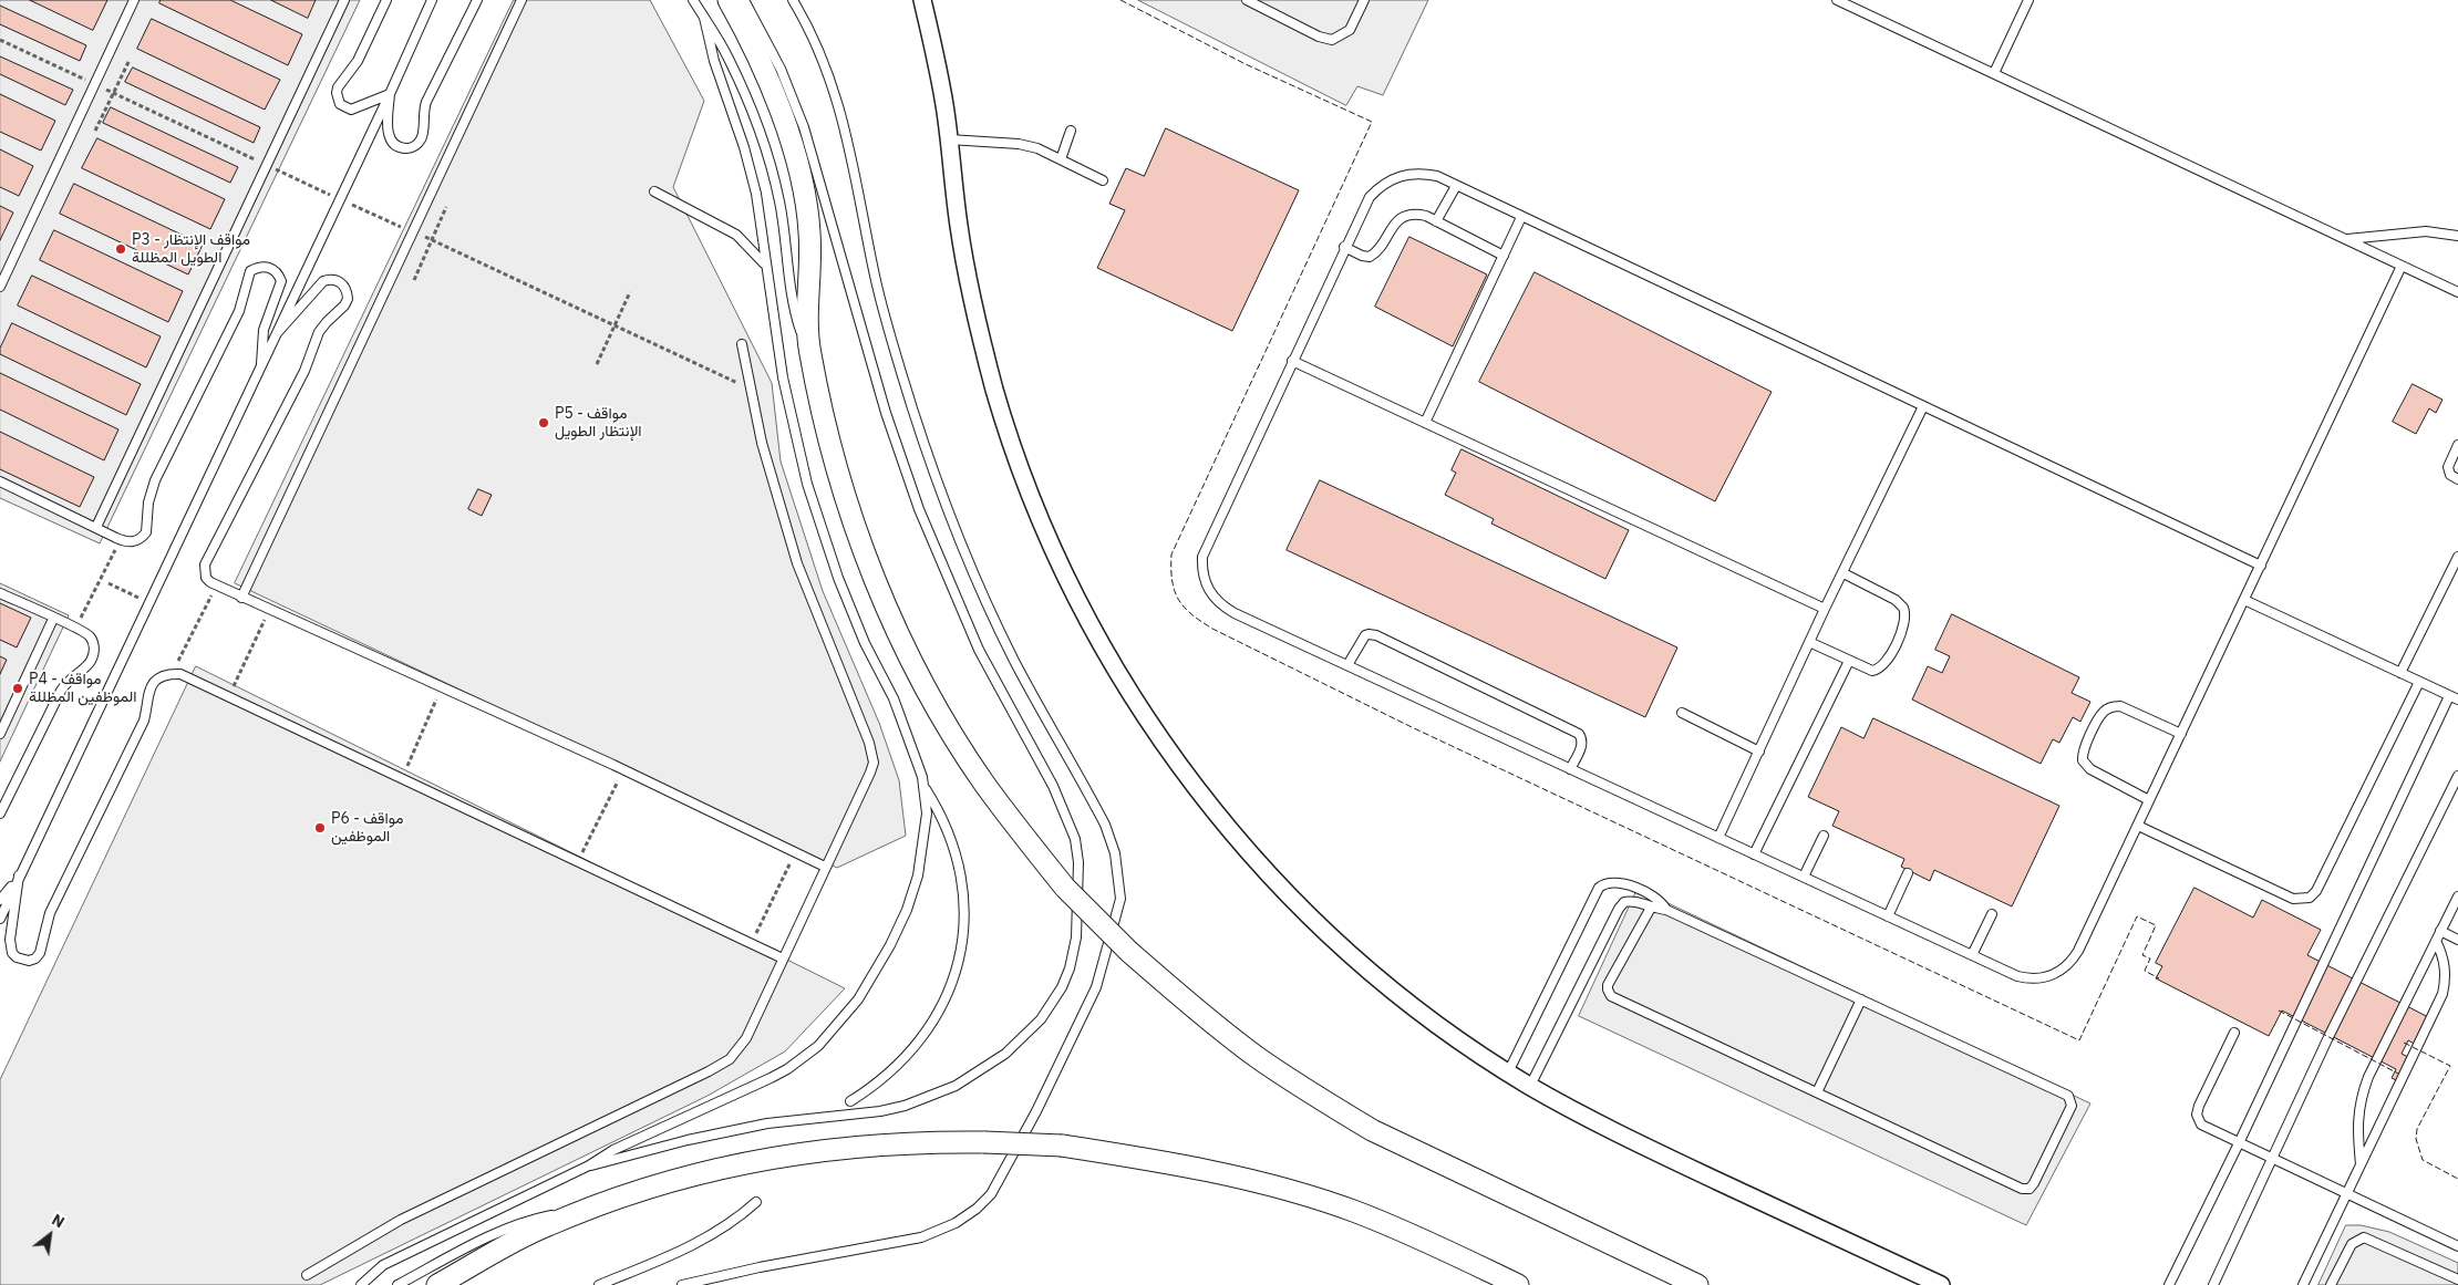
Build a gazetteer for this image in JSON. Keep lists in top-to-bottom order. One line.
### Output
{"places":["P3 - مواقف الإنتظار الطويل المظللة","P5 - مواقف الإنتظار الطويل","P4 - مواقف الموظفين المظللة","P6 - مواقف الموظفين"],"north":"top right"}
